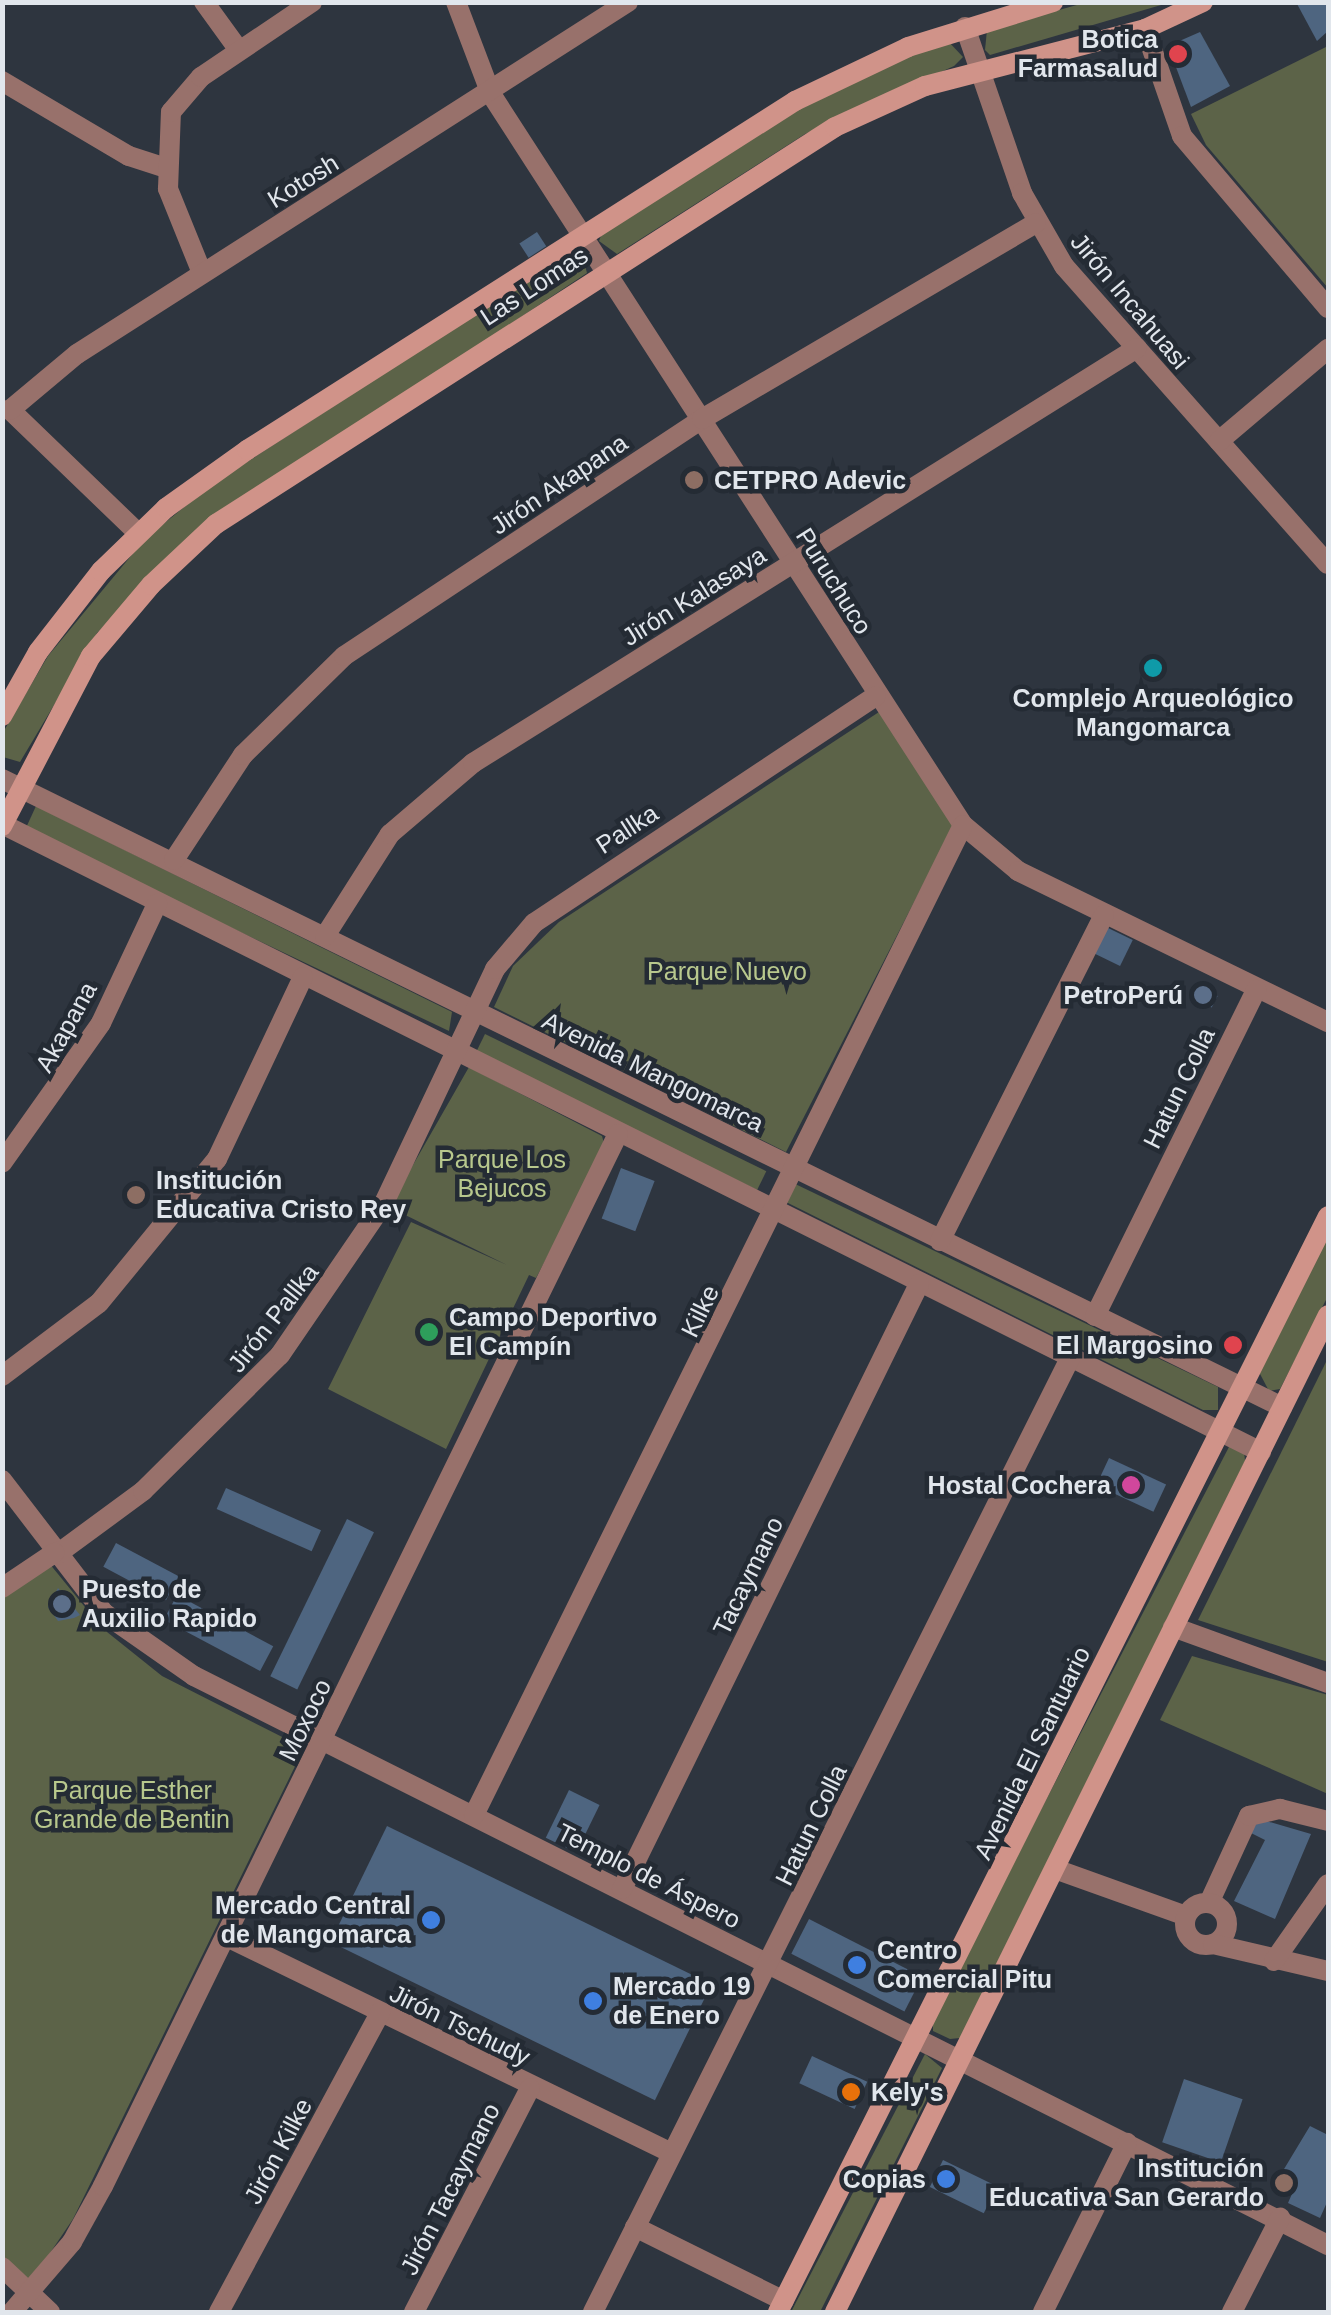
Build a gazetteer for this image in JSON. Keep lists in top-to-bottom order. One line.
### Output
{"streets":{"street":["Kotosh","Las Lomas","Jirón Incahuasi","Jirón Akapana","Puruchuco","Jirón Kalasaya","Pallka","Akapana","Avenida Mangomarca","Hatun Colla","Kilke","Jirón Pallka","Tacaymano","Moxoco","Avenida El Santuario","Templo de Áspero","Jirón Tschudy","Jirón Kilke","Jirón Tacaymano"]},"crossings":[["Kotosh","Las Lomas"],["Kotosh","Puruchuco"],["Las Lomas","Jirón Incahuasi"],["Las Lomas","Puruchuco"],["Las Lomas","Avenida Mangomarca"],["Jirón Incahuasi","Jirón Akapana"],["Jirón Incahuasi","Jirón Kalasaya"],["Jirón Akapana","Puruchuco"],["Jirón Akapana","Avenida Mangomarca"],["Puruchuco","Jirón Kalasaya"],["Puruchuco","Pallka"],["Puruchuco","Hatun Colla"],["Puruchuco","Kilke"],["Jirón Kalasaya","Avenida Mangomarca"],["Pallka","Avenida Mangomarca"],["Pallka","Jirón Pallka"],["Avenida Mangomarca","Hatun Colla"],["Avenida Mangomarca","Kilke"],["Avenida Mangomarca","Avenida El Santuario"],["Hatun Colla","Templo de Áspero"],["Hatun Colla","Jirón Tschudy"],["Kilke","Templo de Áspero"],["Jirón Pallka","Templo de Áspero"],["Tacaymano","Templo de Áspero"],["Moxoco","Templo de Áspero"],["Moxoco","Jirón Tschudy"],["Avenida El Santuario","Templo de Áspero"],["Jirón Tschudy","Jirón Kilke"],["Jirón Tschudy","Jirón Tacaymano"]],"parks":["Parque Nuevo","Parque Los Bejucos","Parque Esther Grande de Bentin"],"places":["Botica Farmasalud","CETPRO Adevic","Complejo Arqueológico Mangomarca","PetroPerú","Institución Educativa Cristo Rey","Campo Deportivo El Campín","El Margosino","Hostal Cochera","Puesto de Auxilio Rapido","Mercado Central de Mangomarca","Centro Comercial Pitu","Mercado 19 de Enero","Kely's","Copias","Institución Educativa San Gerardo"]}
